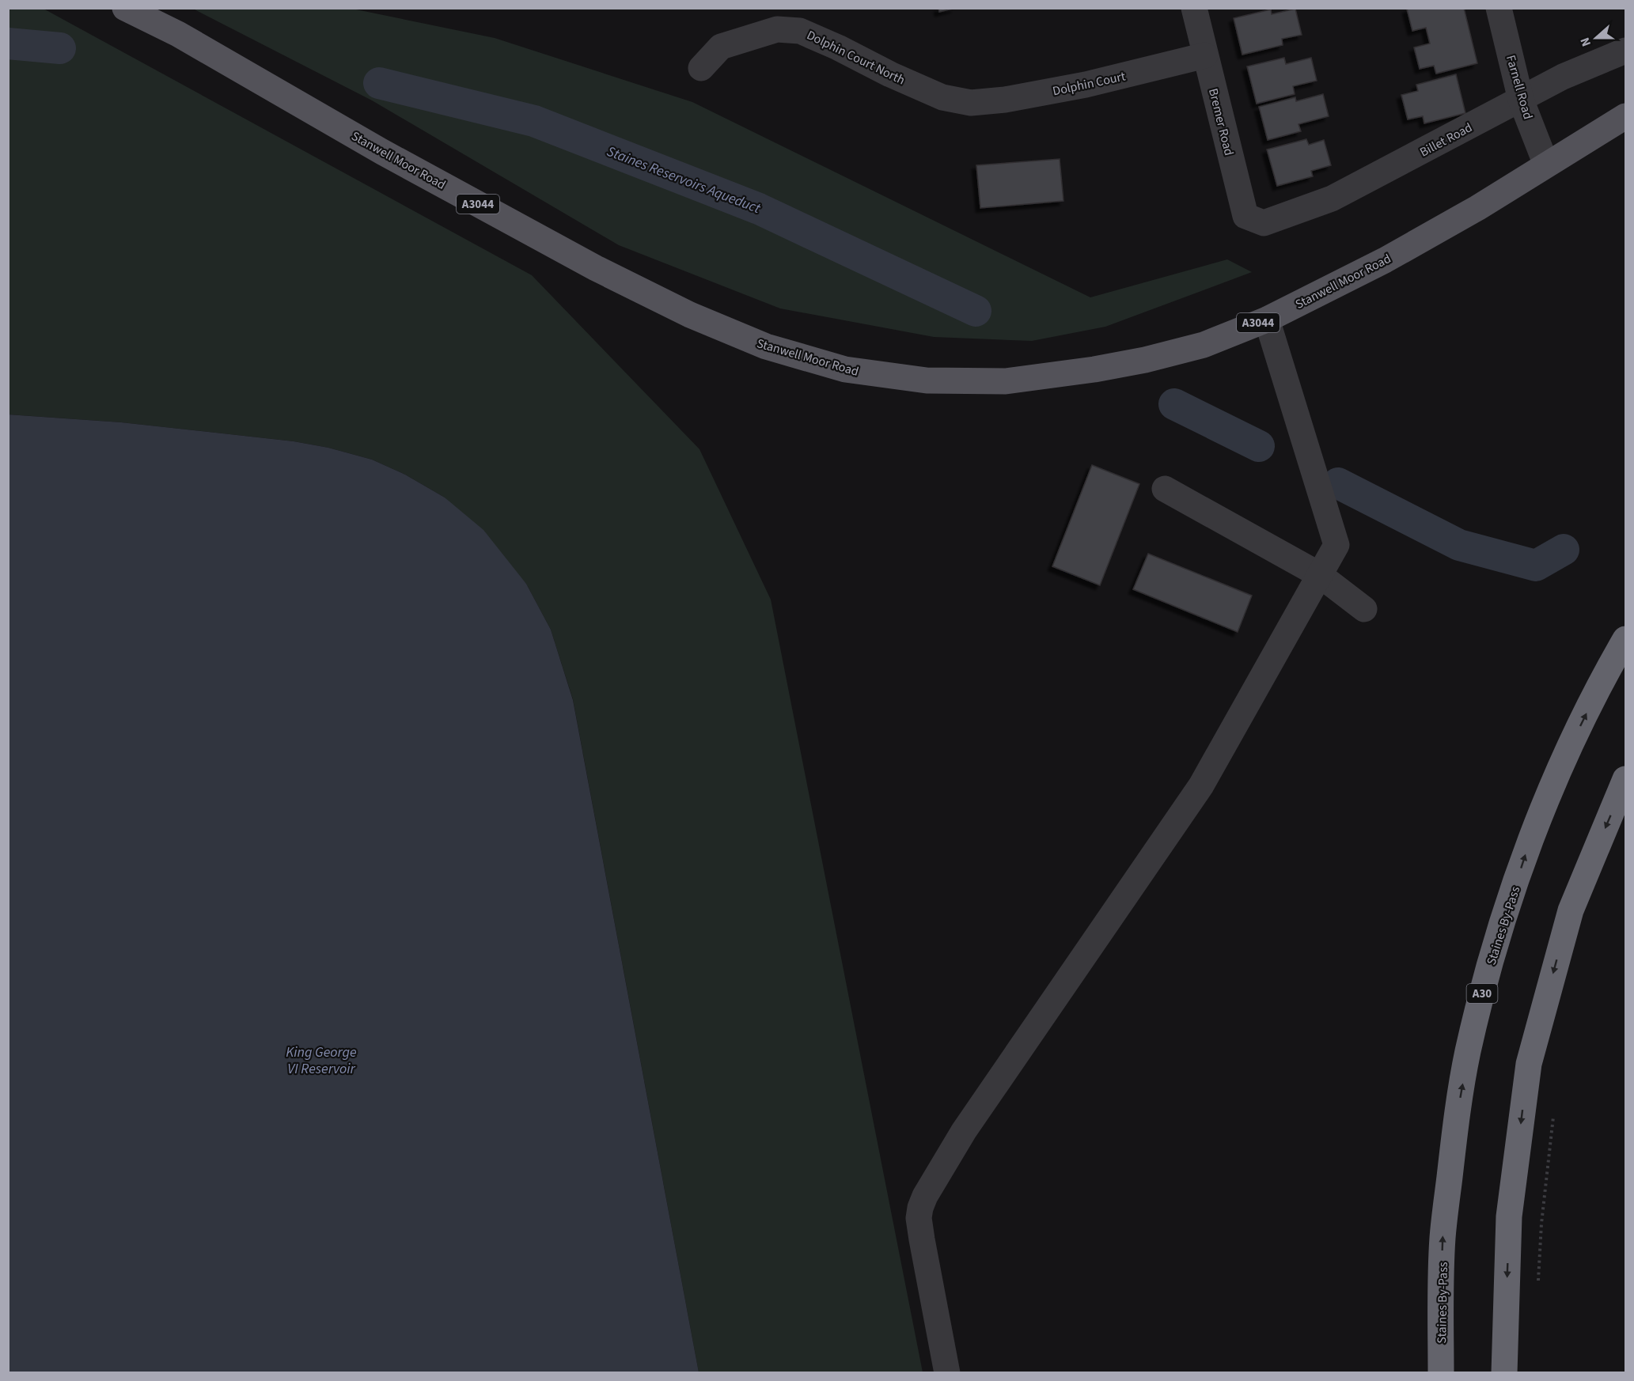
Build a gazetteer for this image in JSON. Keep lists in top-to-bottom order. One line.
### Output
{"streets":{"highway":["Staines By-Pass","A30"],"main road":["Stanwell Moor Road","A3044"],"street":["Dolphin Court North","Dolphin Court","Farnell Road","Bremer Road","Billet Road"]},"crossings":[["Dolphin Court North","Dolphin Court"],["Dolphin Court","Bremer Road"],["Farnell Road","Billet Road"],["Farnell Road","Stanwell Moor Road"],["Bremer Road","Billet Road"]],"water":["Staines Reservoirs Aqueduct","King George VI Reservoir"],"north":"left"}
